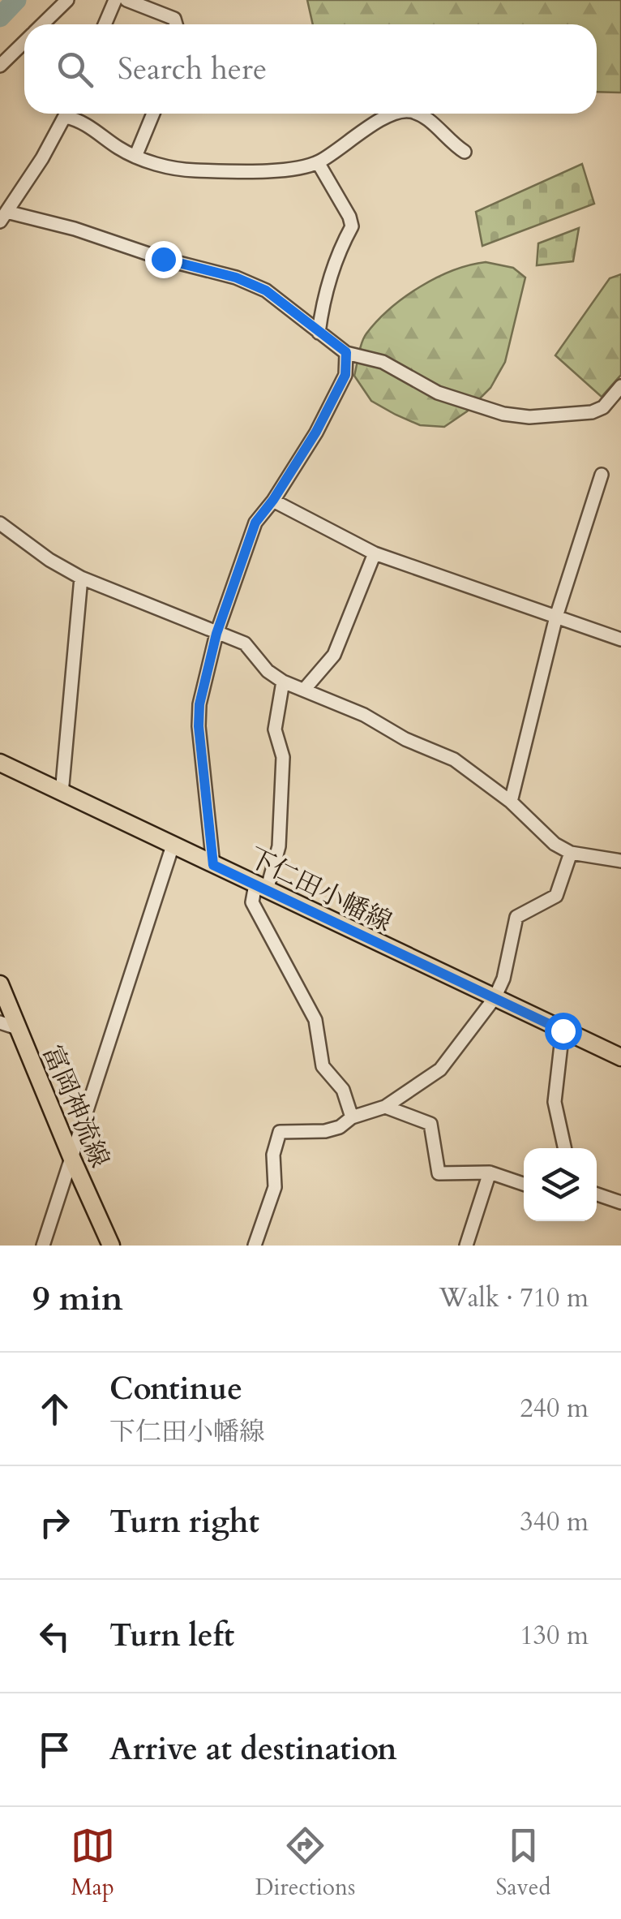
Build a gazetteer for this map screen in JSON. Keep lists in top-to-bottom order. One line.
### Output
{"streets":{"main road":["下仁田小幡線","富岡神流線"]},"page":{"search":"Search here","heading":["9 min","Walk · 710 m"],"list":[["Continue","下仁田小幡線","240 m"],["Turn right","340 m"],["Turn left","130 m"],"Arrive at destination"],"nav":["Map","Directions","Saved"]}}
